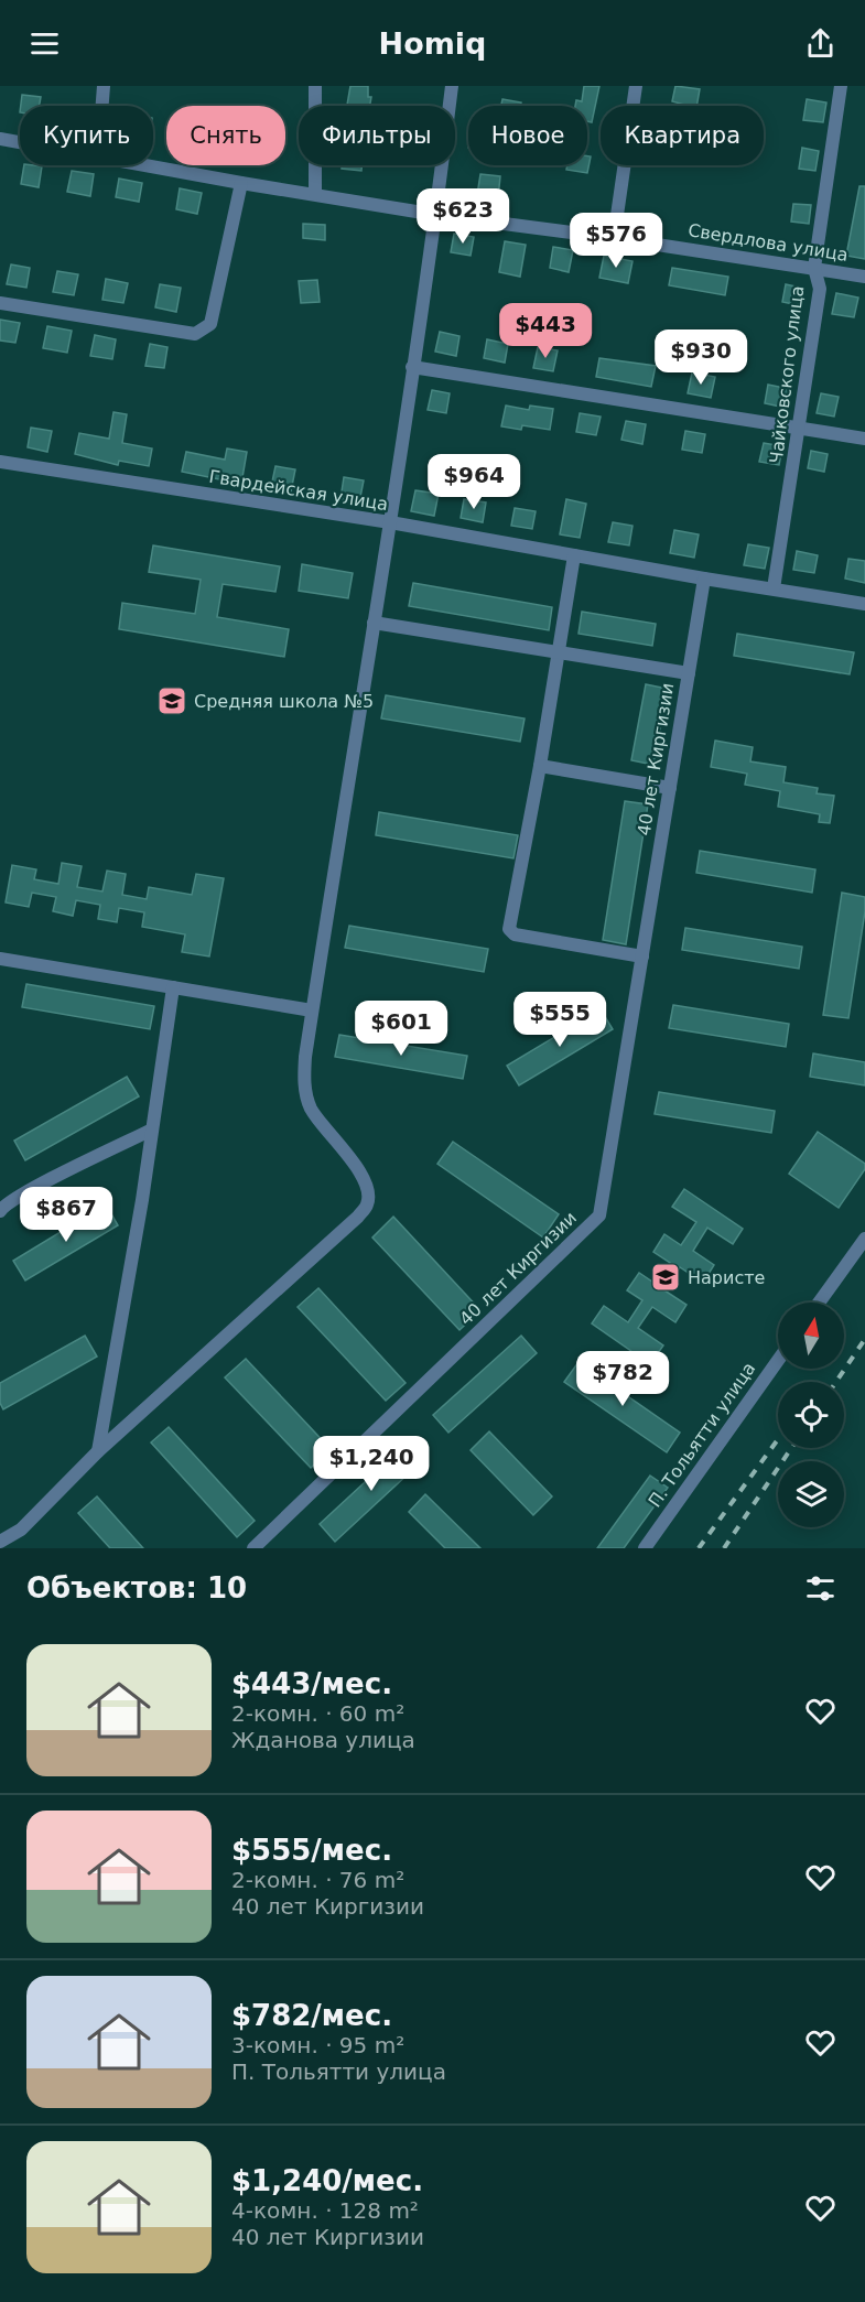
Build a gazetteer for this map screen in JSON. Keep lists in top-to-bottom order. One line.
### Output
{"streets":{"street":["Свердлова улица","Чайковского улица","Гвардейская улица","40 лет Киргизии","П. Тольятти улица"]},"crossings":[["Свердлова улица","Чайковского улица"],["Чайковского улица","Гвардейская улица"],["Гвардейская улица","40 лет Киргизии"]],"places":{"school or university":["Средняя школа №5","Наристе"]},"north":"top","page":{"header":"Homiq","chip":["Купить","Снять","Фильтры","Новое","Квартира"],"price":["$623","$576","$443","$930","$964","$555","$601","$867","$782","$1,240"],"heading":"Объектов: 10","list":[{"name":"$443/мес.","note":"2-комн. · 60 m² · Жданова улица"},{"name":"$555/мес.","note":"2-комн. · 76 m² · 40 лет Киргизии"},{"name":"$782/мес.","note":"3-комн. · 95 m² · П. Тольятти улица"},{"name":"$1,240/мес.","note":"4-комн. · 128 m² · 40 лет Киргизии"}]}}
